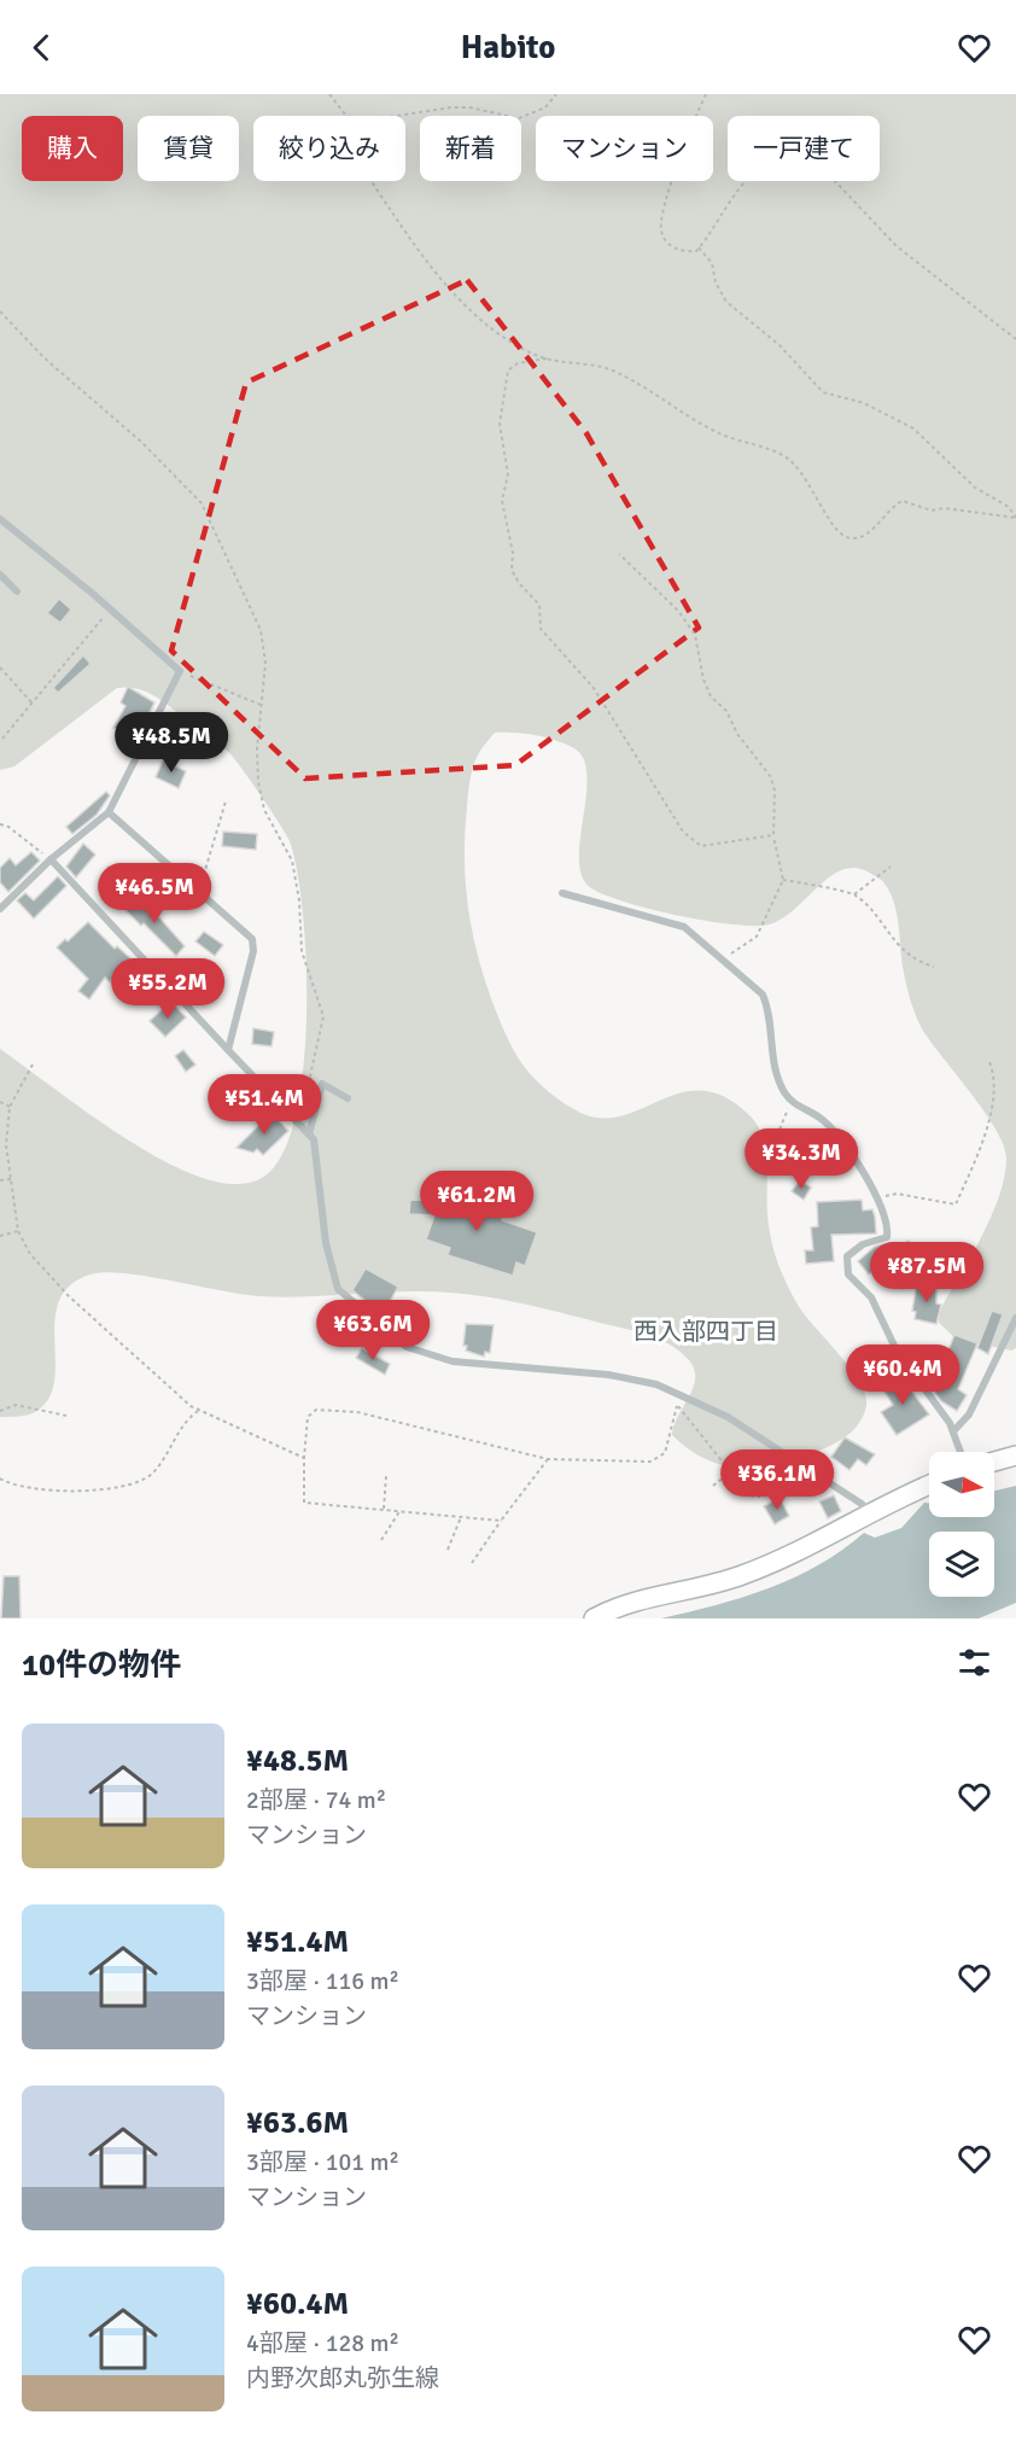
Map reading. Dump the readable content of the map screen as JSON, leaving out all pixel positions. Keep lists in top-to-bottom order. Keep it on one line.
{"districts":["西入部四丁目"],"north":"right","page":{"header":"Habito","chip":["購入","賃貸","絞り込み","新着","マンション","一戸建て"],"price":["¥48.5M","¥46.5M","¥55.2M","¥51.4M","¥34.3M","¥61.2M","¥87.5M","¥63.6M","¥60.4M","¥36.1M"],"heading":"10件の物件","list":[{"name":"¥48.5M","note":"2部屋 · 74 m² · マンション"},{"name":"¥51.4M","note":"3部屋 · 116 m² · マンション"},{"name":"¥63.6M","note":"3部屋 · 101 m² · マンション"},{"name":"¥60.4M","note":"4部屋 · 128 m² · 内野次郎丸弥生線"}]}}
